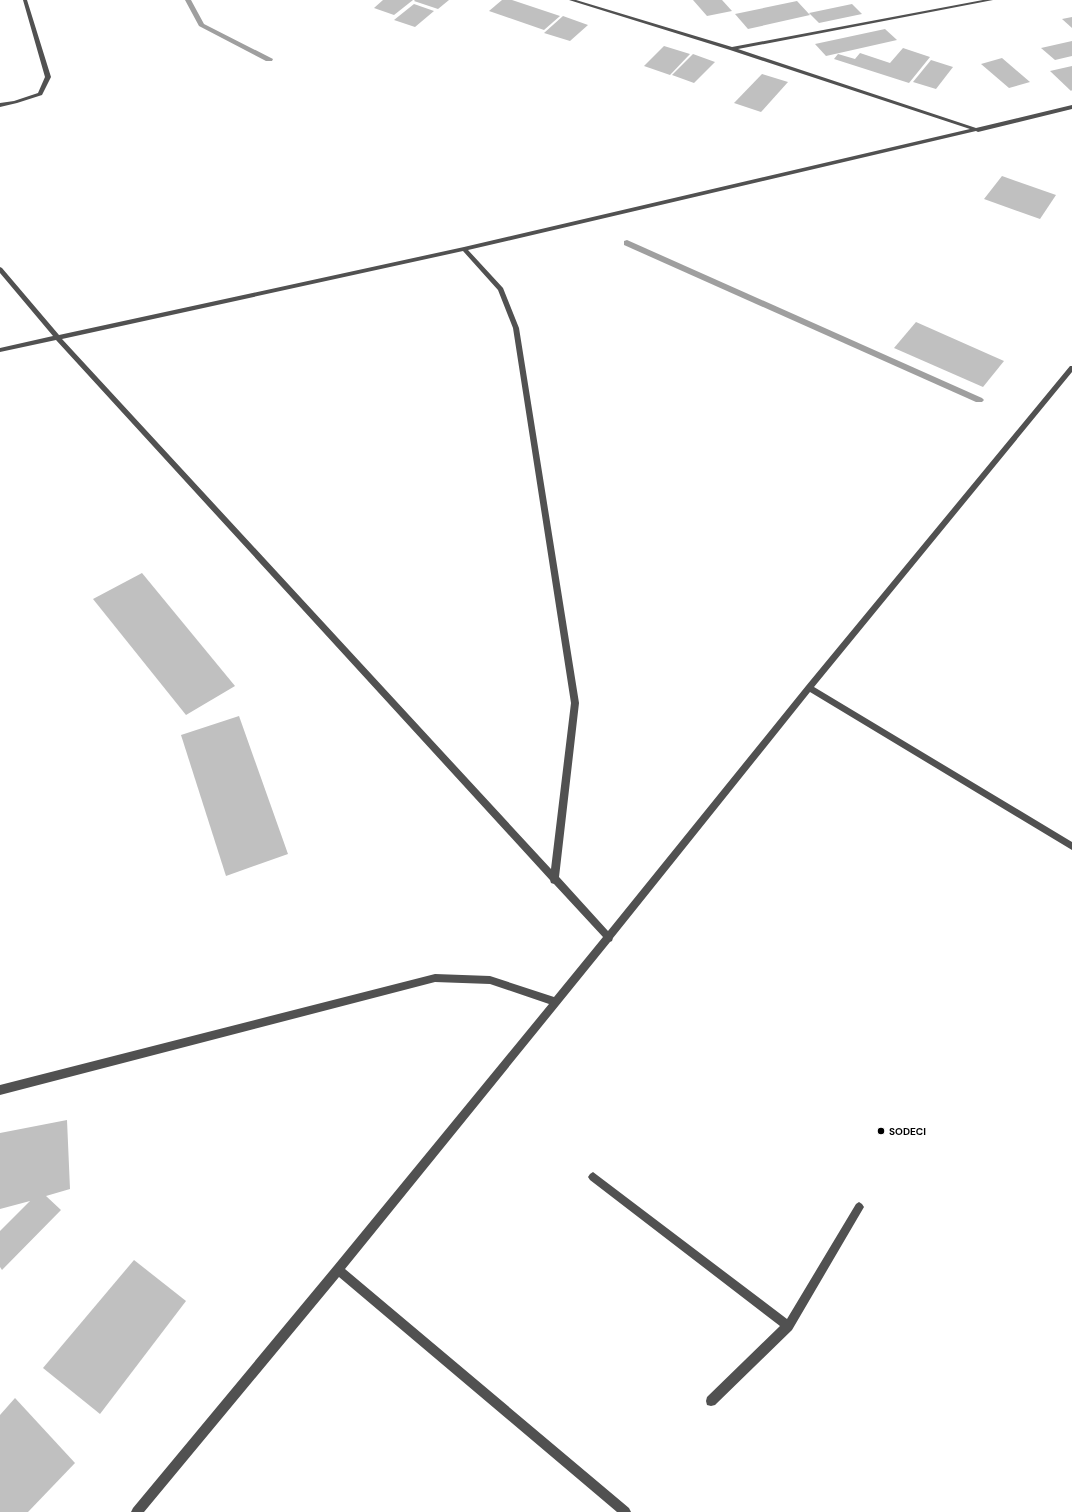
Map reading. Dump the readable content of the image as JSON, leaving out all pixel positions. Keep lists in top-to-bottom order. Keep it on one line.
{"places":["SODECI"]}
